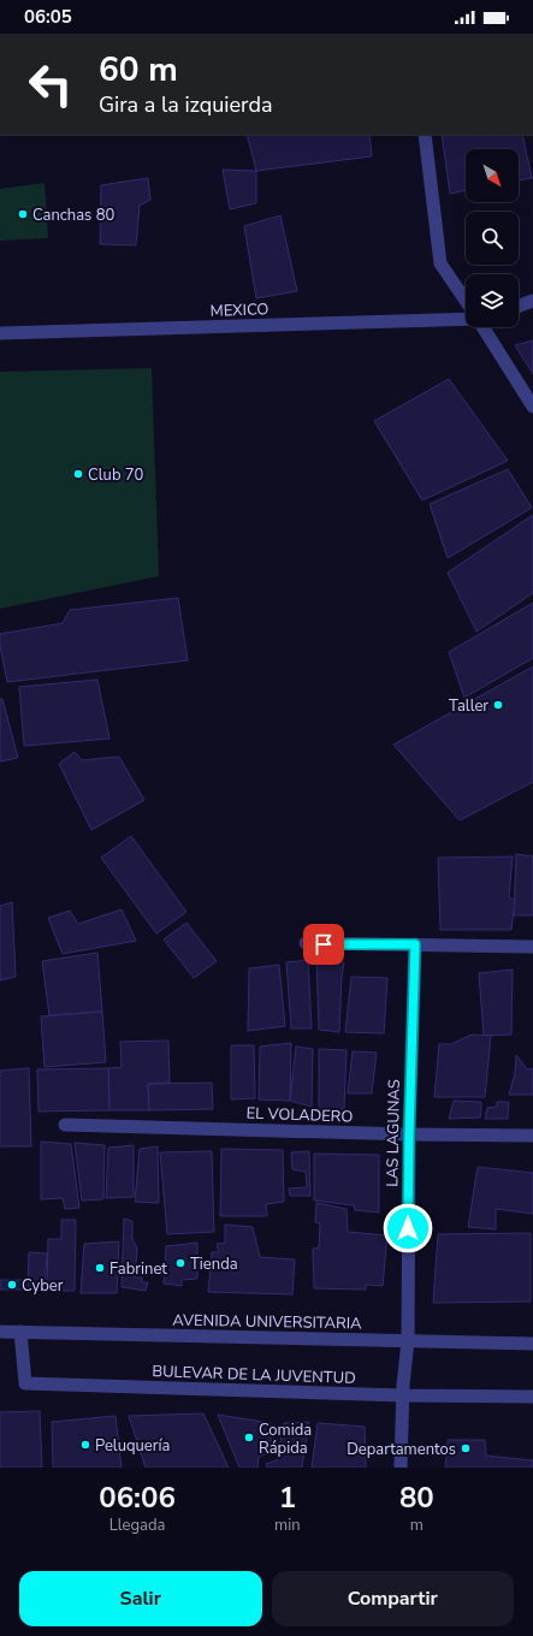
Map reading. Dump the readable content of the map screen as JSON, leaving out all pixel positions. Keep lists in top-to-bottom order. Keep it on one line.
{"streets":{"street":["MEXICO","EL VOLADERO","LAS LAGUNAS","AVENIDA UNIVERSITARIA","BULEVAR DE LA JUVENTUD"]},"crossings":[["EL VOLADERO","LAS LAGUNAS"],["LAS LAGUNAS","AVENIDA UNIVERSITARIA"],["LAS LAGUNAS","BULEVAR DE LA JUVENTUD"],["AVENIDA UNIVERSITARIA","BULEVAR DE LA JUVENTUD"]],"places":["Canchas 80","Club 70","Taller","Tienda","Fabrinet","Cyber","Comida Rápida","Peluquería","Departamentos"],"north":"bottom right","page":{"status":"06:05","turn":["60 m","Gira a la izquierda"],"eta":["06:06","Llegada","1","min","80","m"],"buttons":["Salir","Compartir"]}}
